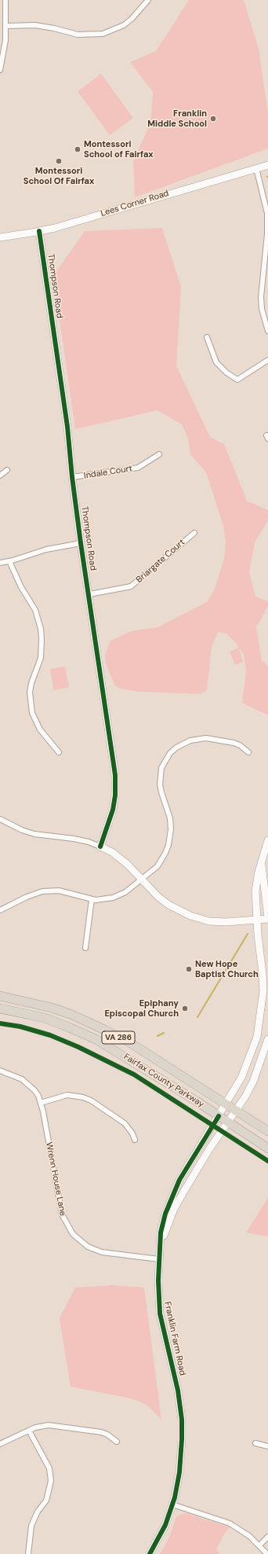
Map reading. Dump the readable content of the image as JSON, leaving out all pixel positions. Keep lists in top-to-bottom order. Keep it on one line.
{"streets":{"highway":["VA 286","Fairfax County Parkway"],"street":["Lees Corner Road","Thompson Road","Indale Court","Briargate Court","Wrenn House Lane","Franklin Farm Road"]},"crossings":[["Lees Corner Road","Thompson Road"],["Thompson Road","Indale Court"],["Thompson Road","Briargate Court"],["Fairfax County Parkway","Franklin Farm Road"],["Wrenn House Lane","Franklin Farm Road"]],"places":["Franklin Middle School","Montessori School of Fairfax","Montessori School Of Fairfax","New Hope Baptist Church","Epiphany Episcopal Church"]}
